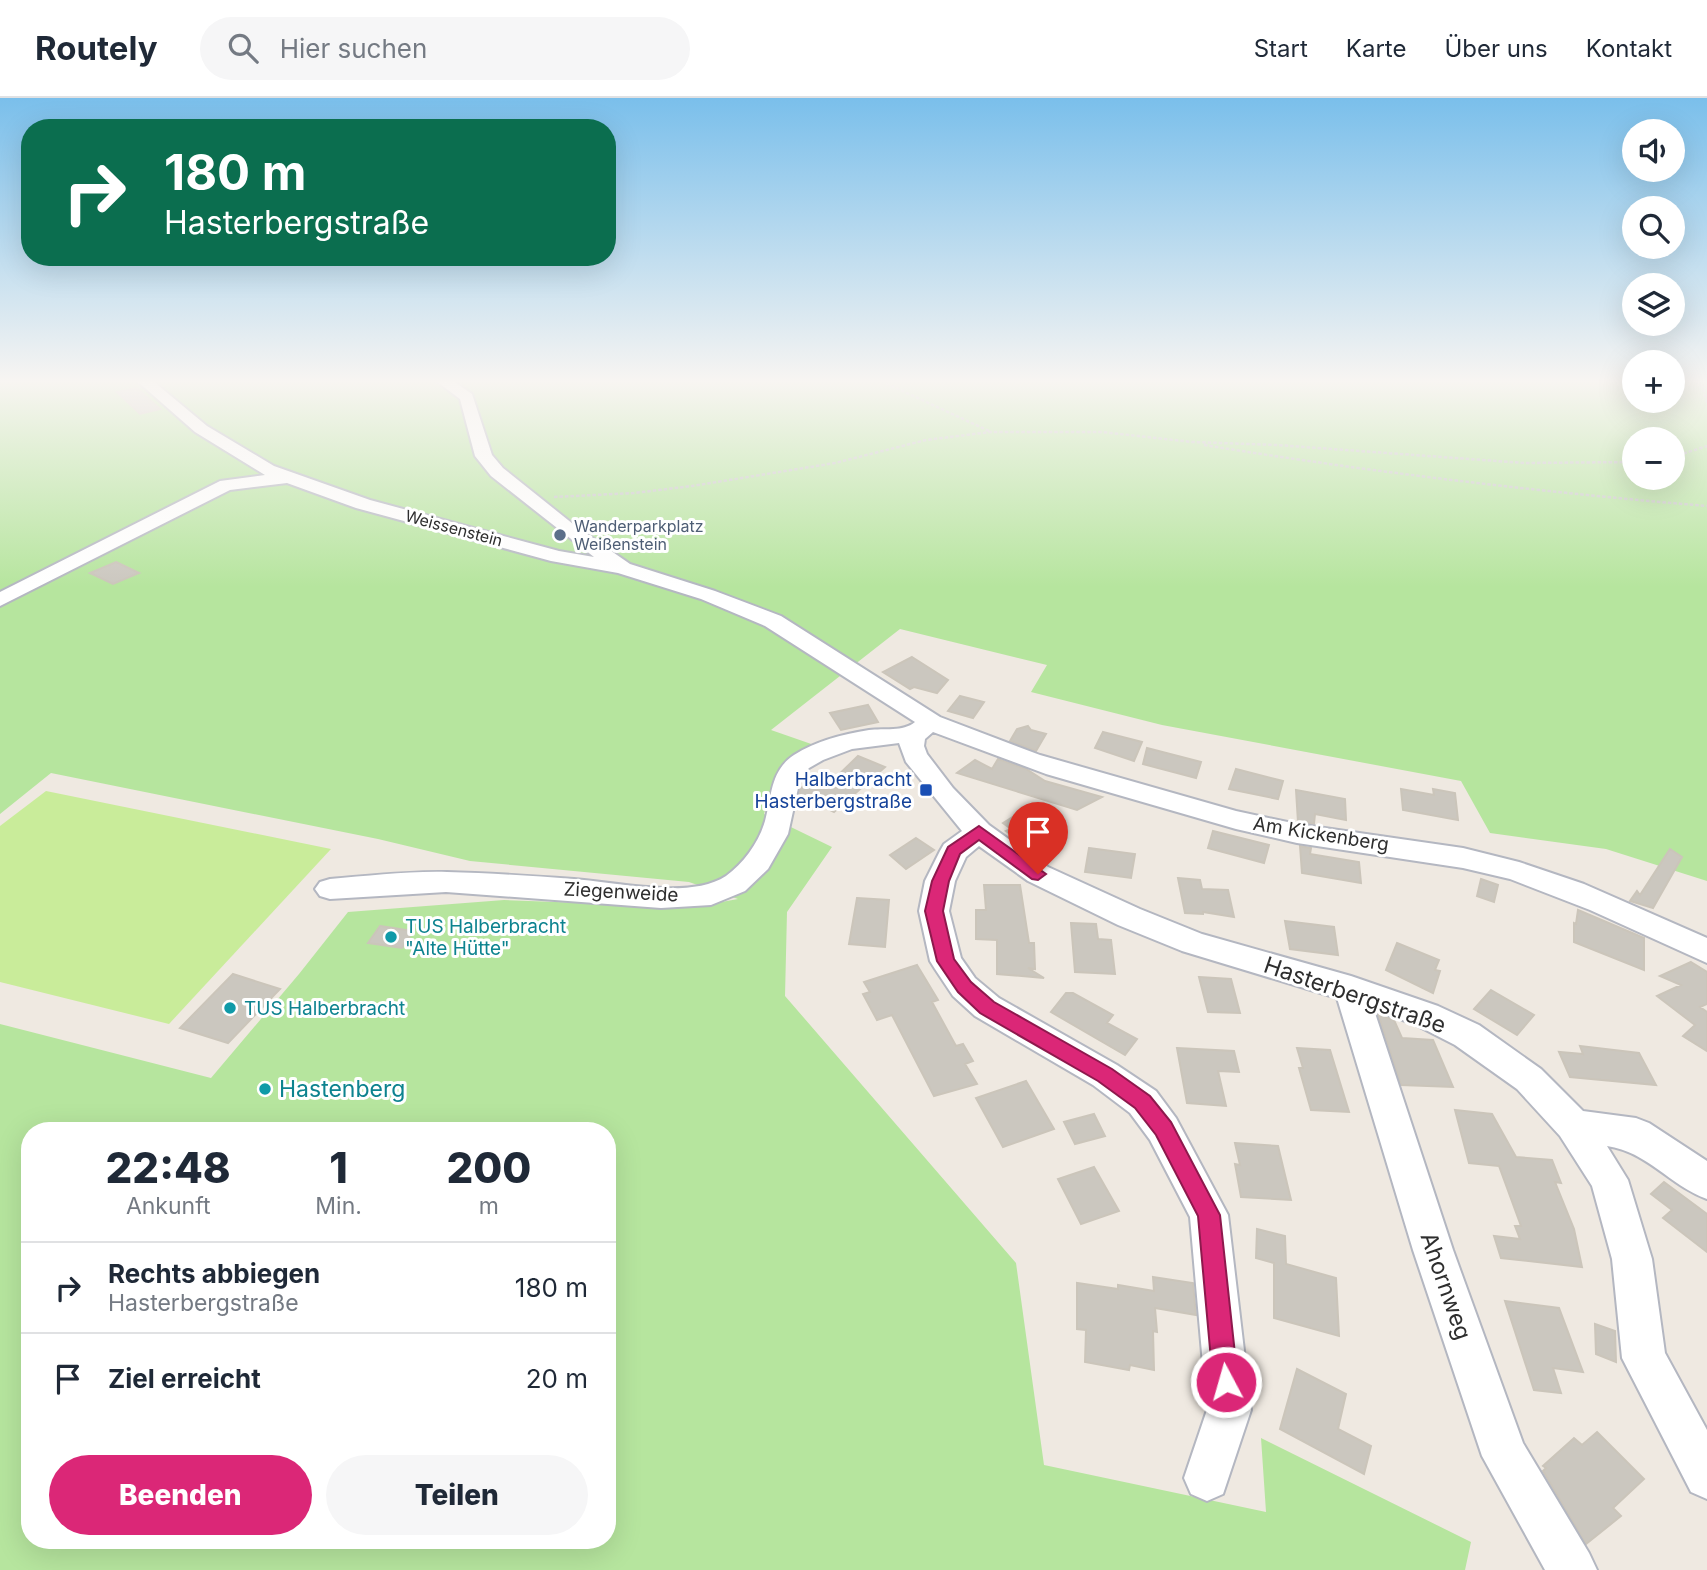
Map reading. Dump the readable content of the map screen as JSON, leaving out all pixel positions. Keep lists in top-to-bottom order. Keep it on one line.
{"streets":{"street":["Weissenstein","Am Kickenberg","Ziegenweide","Hasterbergstraße","Ahornweg"]},"crossings":[["Am Kickenberg","Ziegenweide"],["Am Kickenberg","Hasterbergstraße"],["Ziegenweide","Hasterbergstraße"],["Hasterbergstraße","Ahornweg"]],"places":{"other":["Wanderparkplatz Weißenstein","TUS Halberbracht \"Alte Hütte\"","TUS Halberbracht","Hastenberg"],"transit":["Halberbracht Hasterbergstraße"]},"page":{"header":"Routely","search":"Hier suchen","nav":["Start","Karte","Über uns","Kontakt"],"map_buttons":["+","−"],"turn":["180 m","Hasterbergstraße"],"eta":["22:48","Ankunft","1","Min.","200","m"],"list":[{"name":"Rechts abbiegen","note":"Hasterbergstraße","value":"180 m"},{"name":"Ziel erreicht","value":"20 m"}],"buttons":["Beenden","Teilen"]}}
